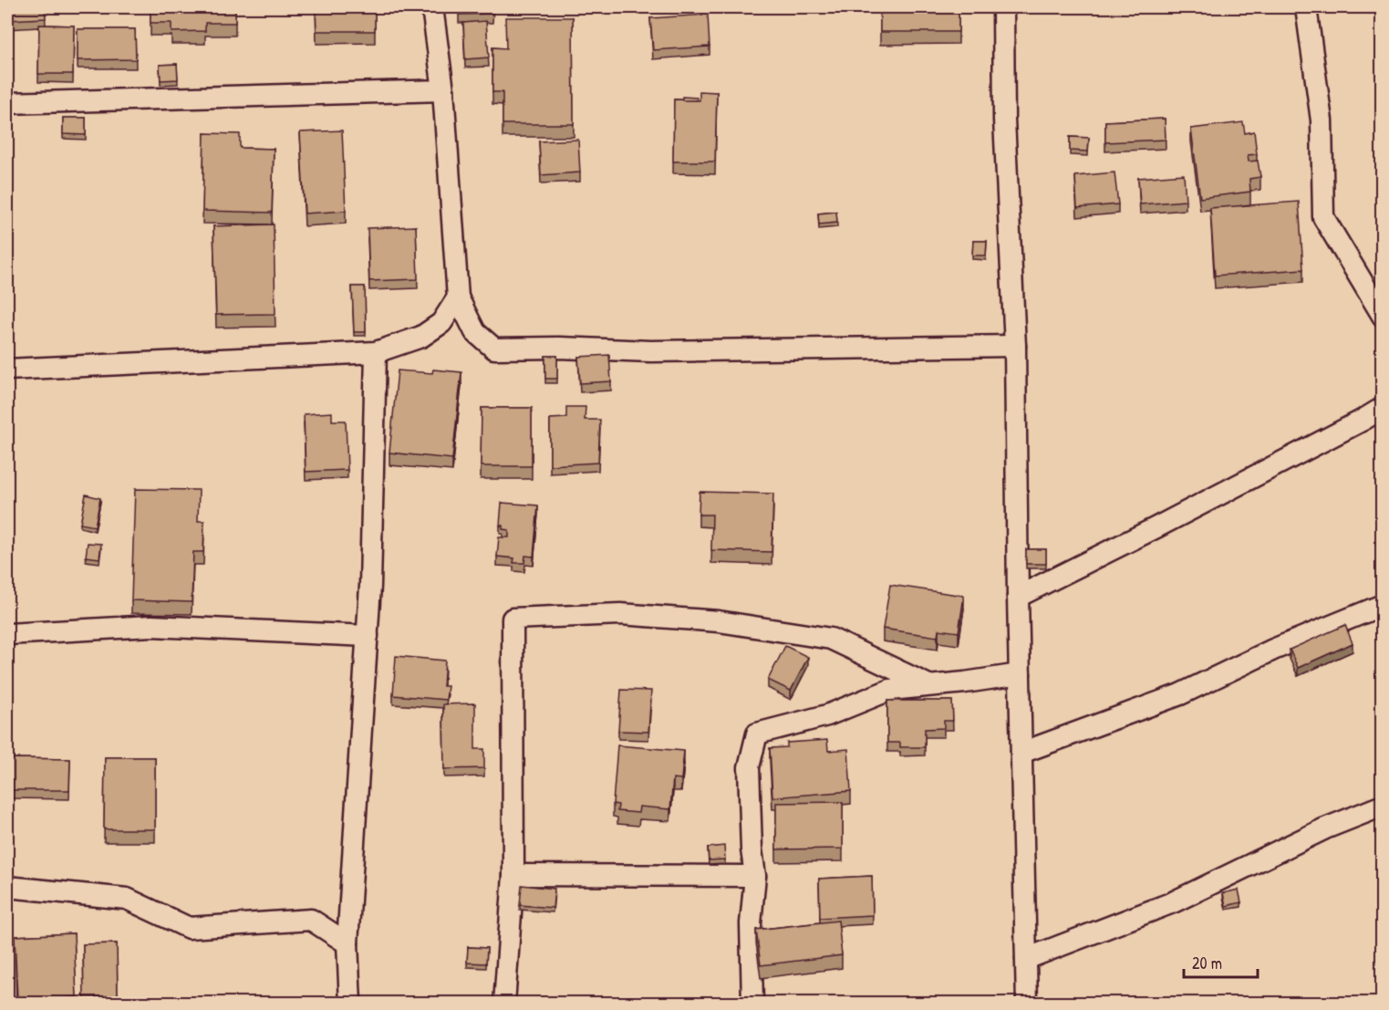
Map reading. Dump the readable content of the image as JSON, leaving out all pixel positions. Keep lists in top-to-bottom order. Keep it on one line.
{"scale_bar":"20 m"}
